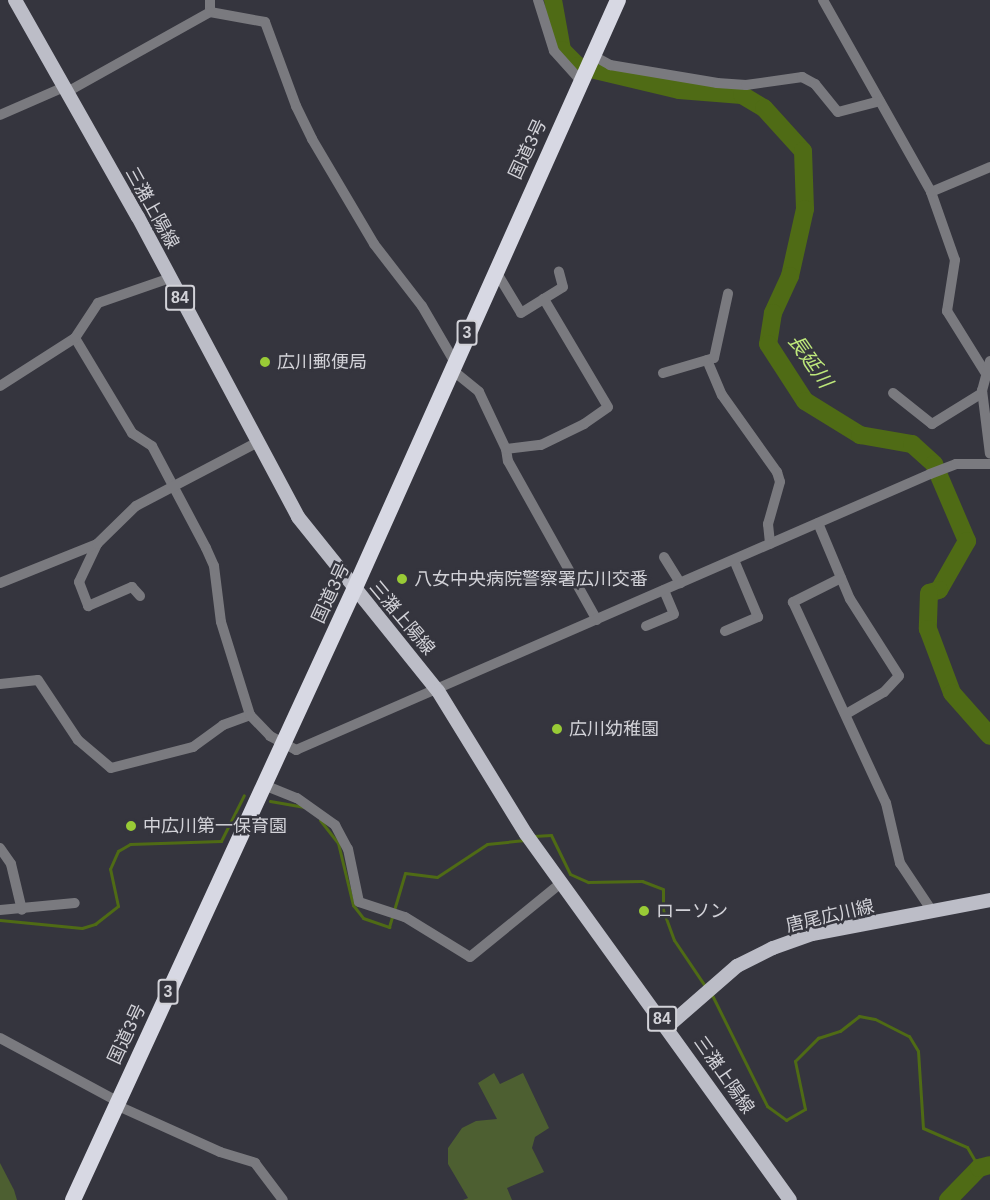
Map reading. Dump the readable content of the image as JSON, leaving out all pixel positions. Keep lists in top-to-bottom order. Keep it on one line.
{"streets":{"highway":["国道3号","3"],"main road":["三潴上陽線","84","唐尾広川線"]},"crossings":[["国道3号","三潴上陽線"],["三潴上陽線","唐尾広川線"]],"water":["長延川"],"places":["広川郵便局","八女中央病院警察署広川交番","広川幼稚園","中広川第一保育園","ローソン"]}
